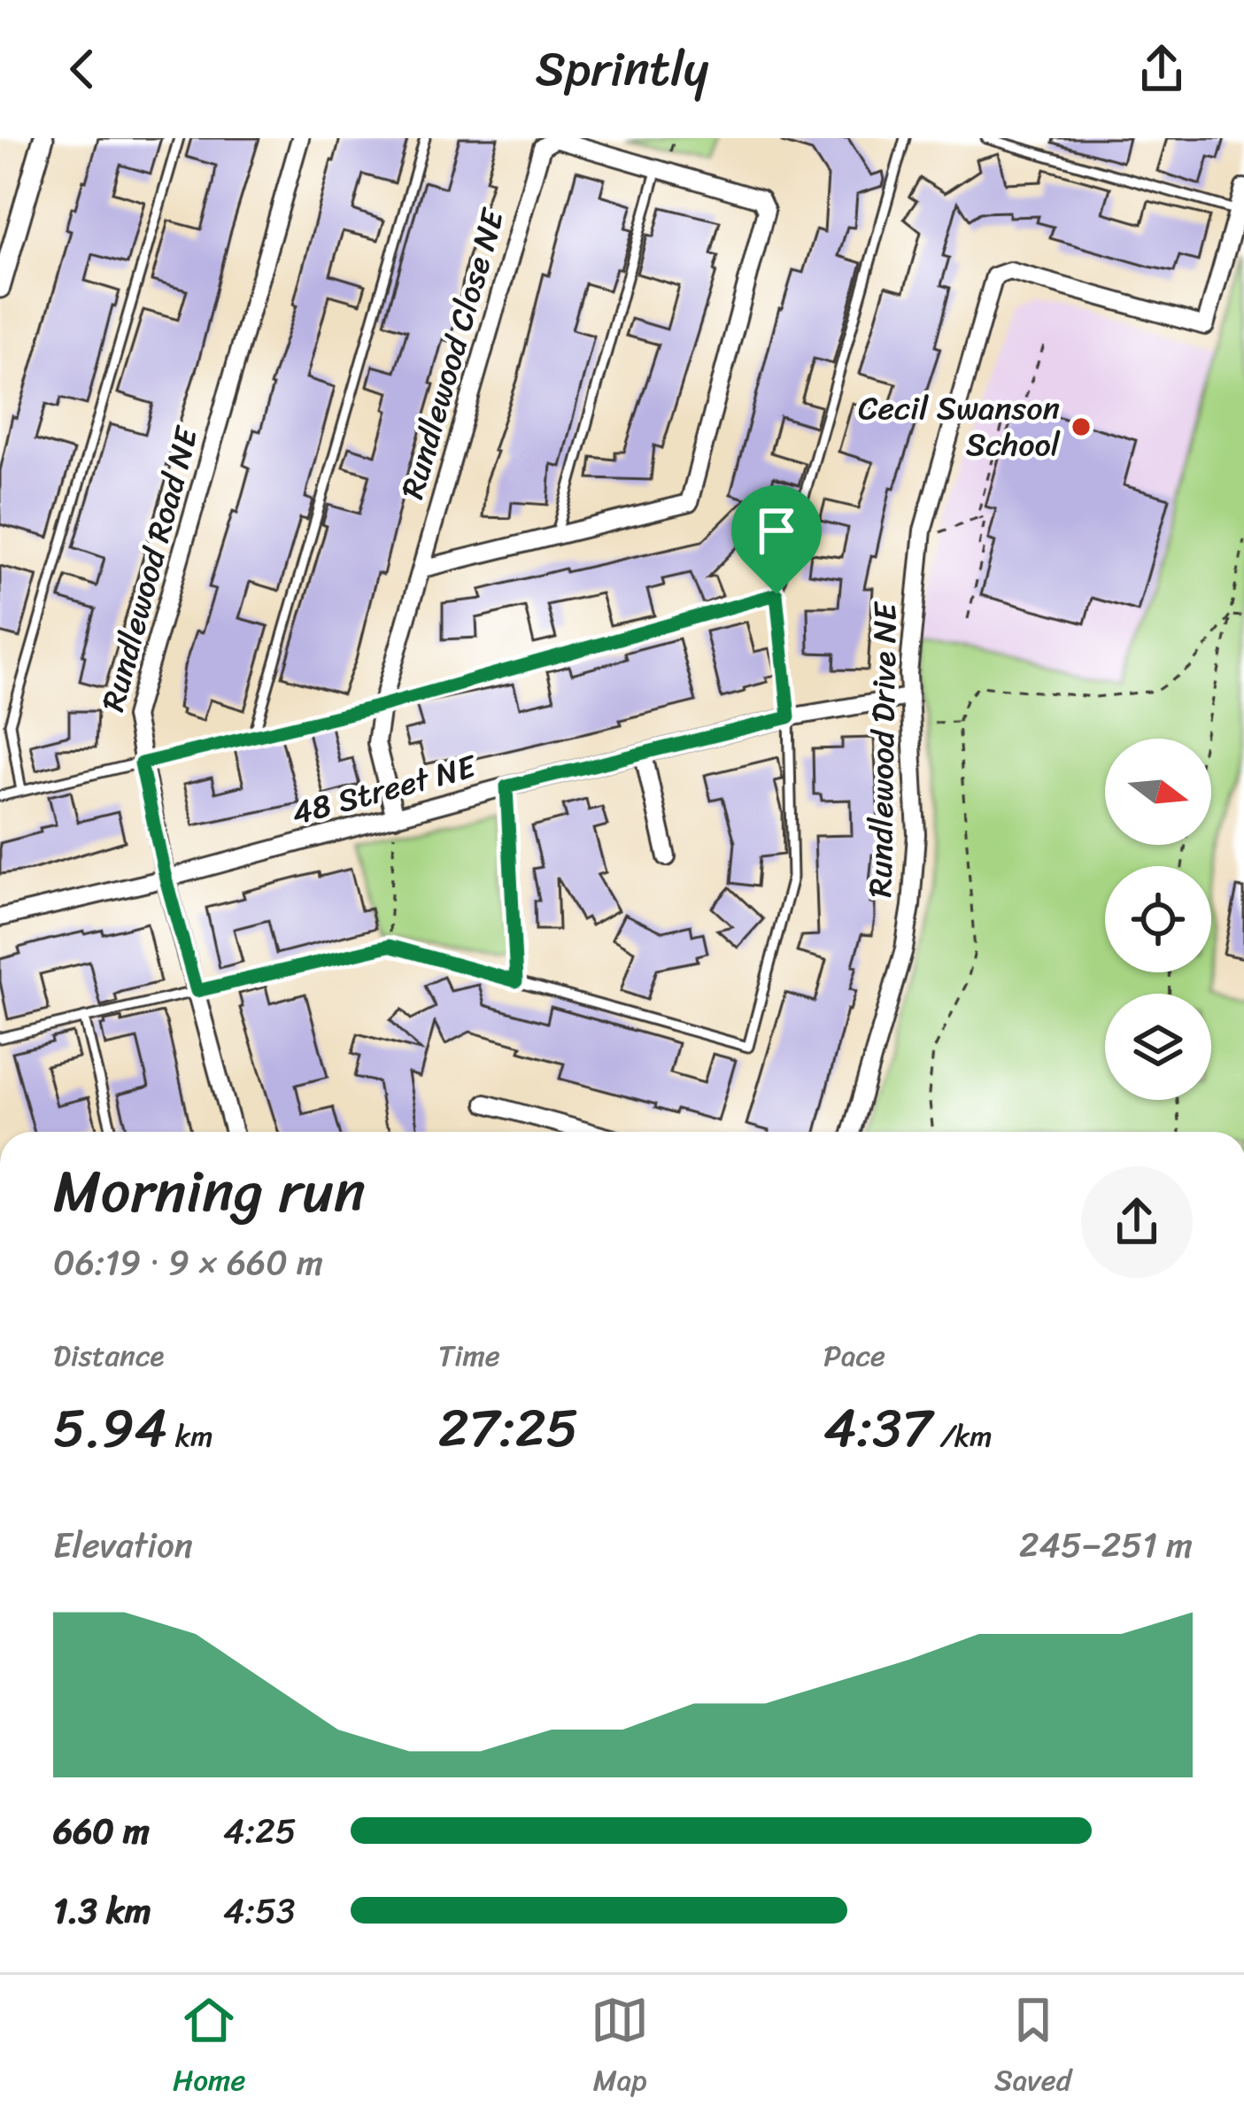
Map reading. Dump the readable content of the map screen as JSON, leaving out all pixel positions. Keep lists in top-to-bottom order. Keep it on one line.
{"streets":{"street":["Rundlewood Close NE","Rundlewood Road NE","Rundlewood Drive NE","48 Street NE"]},"crossings":[["Rundlewood Close NE","48 Street NE"],["Rundlewood Road NE","48 Street NE"],["Rundlewood Drive NE","48 Street NE"]],"places":["Cecil Swanson School"],"north":"right","page":{"header":"Sprintly","heading":["Morning run","06:19 · 9 × 660 m"],"stats":[["Distance","5.94 km"],["Time","27:25"],["Pace","4:37 /km"]],"chart":["Elevation","245–251 m"],"list":[{"name":"660 m","note":"4:25"},{"name":"1.3 km","note":"4:53"}],"tabs":["Home","Map","Saved"]}}
